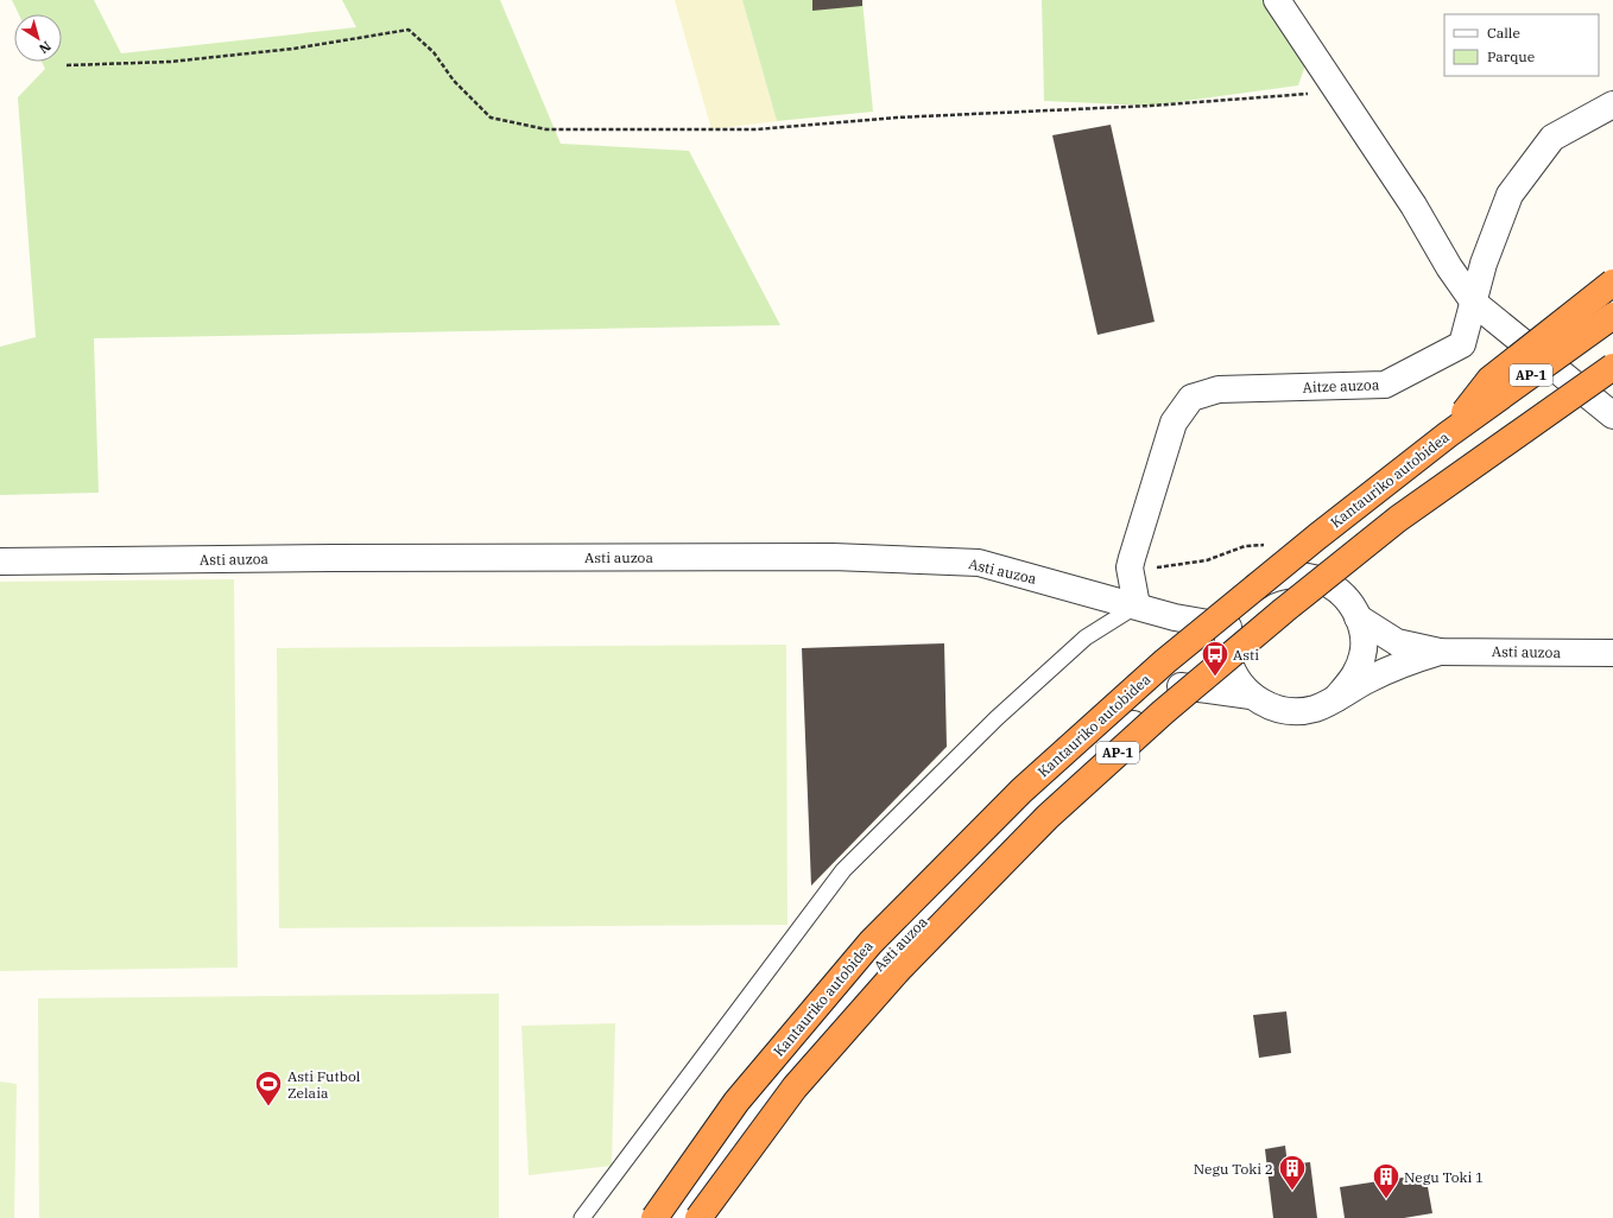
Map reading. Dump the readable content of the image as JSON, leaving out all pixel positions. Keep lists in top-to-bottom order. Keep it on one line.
{"streets":{"highway":["AP-1","Kantauriko autobidea"],"street":["Aitze auzoa","Asti auzoa"]},"crossings":[["Aitze auzoa","Asti auzoa"]],"places":{"bus stop":["Asti"],"sports":["Asti Futbol Zelaia"],"building":["Negu Toki 2","Negu Toki 1"]},"legend":["Calle","Parque"],"north":"bottom right"}
